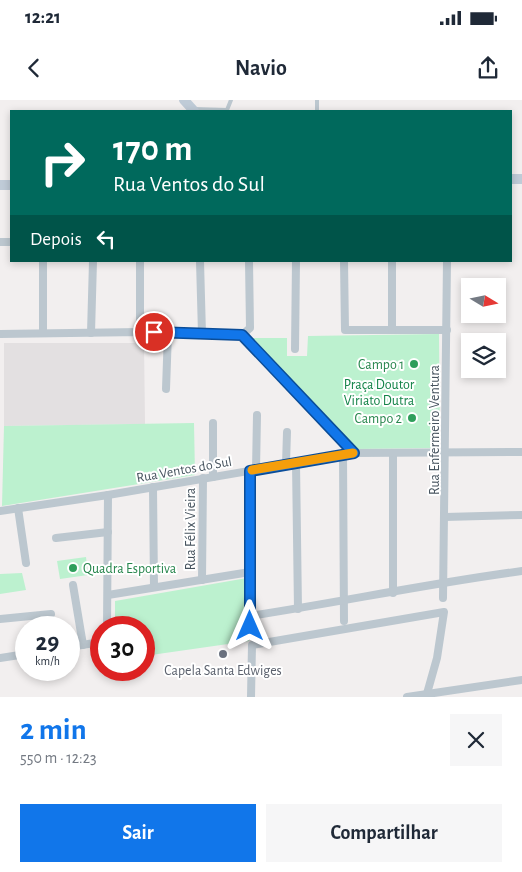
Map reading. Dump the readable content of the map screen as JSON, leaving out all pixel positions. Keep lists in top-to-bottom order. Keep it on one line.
{"streets":{"street":["Rua Enfermeiro Ventura","Rua Ventos do Sul","Rua Félix Vieira"]},"crossings":[["Rua Enfermeiro Ventura","Rua Ventos do Sul"],["Rua Ventos do Sul","Rua Félix Vieira"]],"parks":["Praça Doutor Viriato Dutra"],"places":["Campo 1","Campo 2","Quadra Esportiva","Capela Santa Edwiges"],"north":"right","page":{"status":"12:21","header":"Navio","turn":["170 m","Rua Ventos do Sul"],"then":"Depois","speed":"29 km/h","limit":"30","heading":["2 min","550 m · 12:23"],"buttons":["Sair","Compartilhar"]}}
